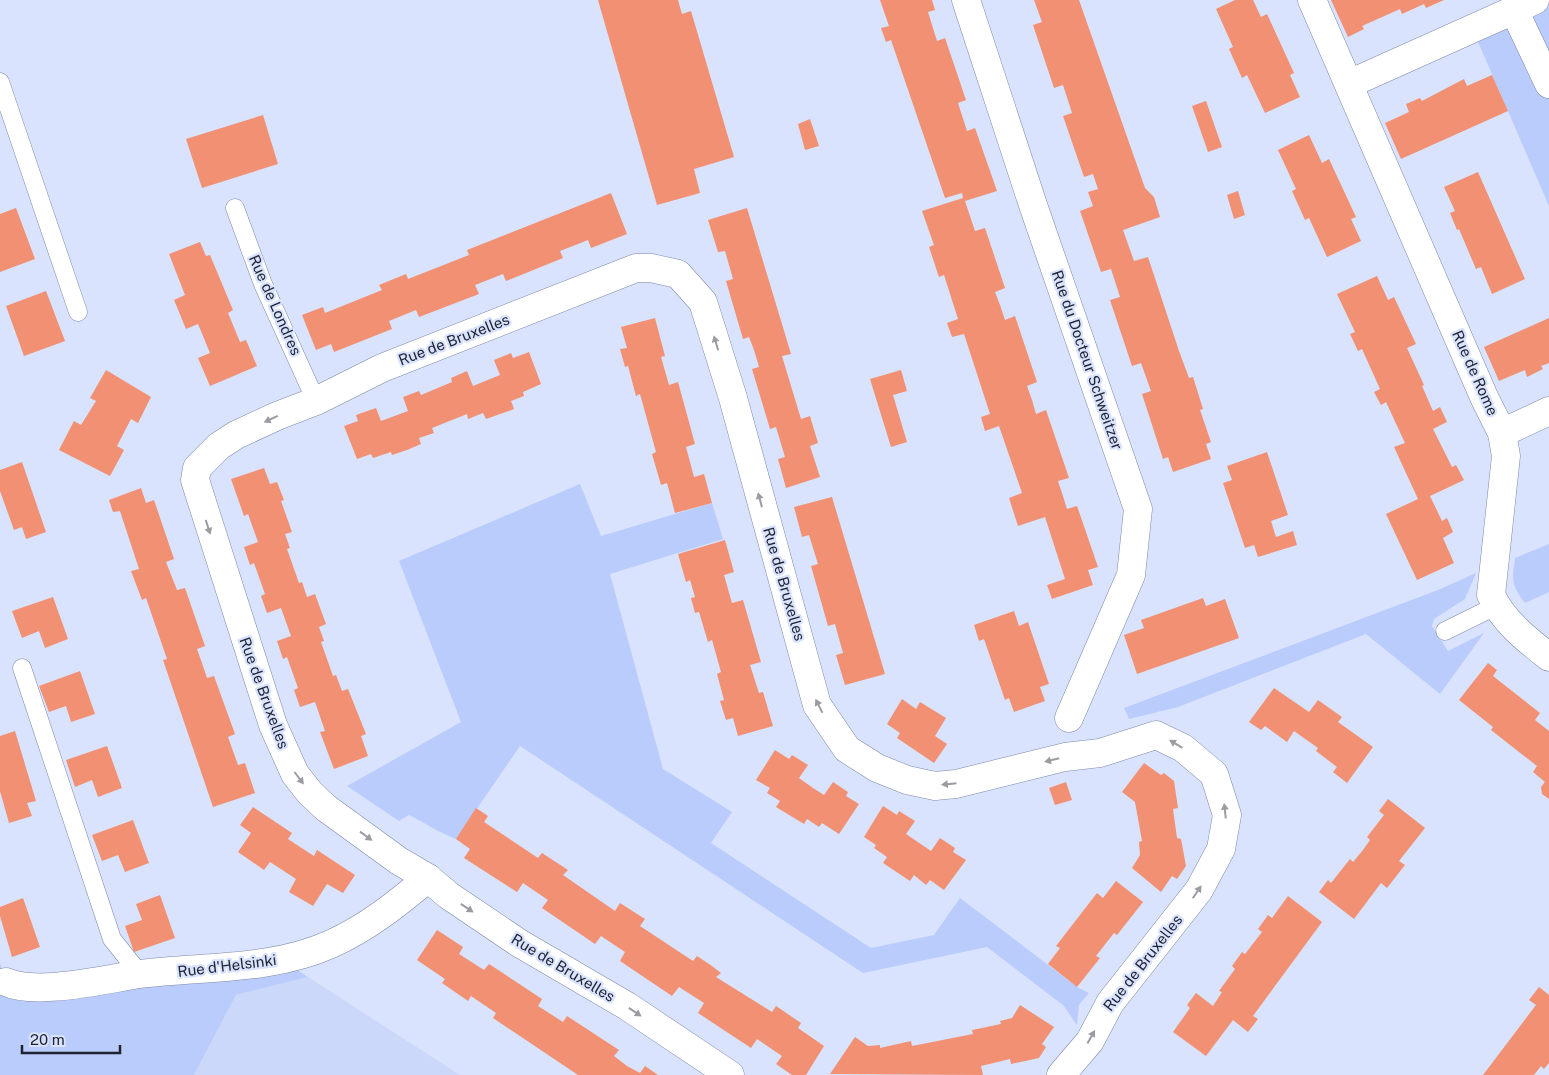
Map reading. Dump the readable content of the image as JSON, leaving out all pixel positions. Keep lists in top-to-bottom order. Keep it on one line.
{"streets":{"street":["Rue de Bruxelles","Rue du Docteur Schweitzer","Rue de Rome","Rue d'Helsinki"],"lane":["Rue de Londres"]},"crossings":[["Rue de Londres","Rue de Bruxelles"],["Rue de Bruxelles","Rue d'Helsinki"]],"scale_bar":"20 m"}
